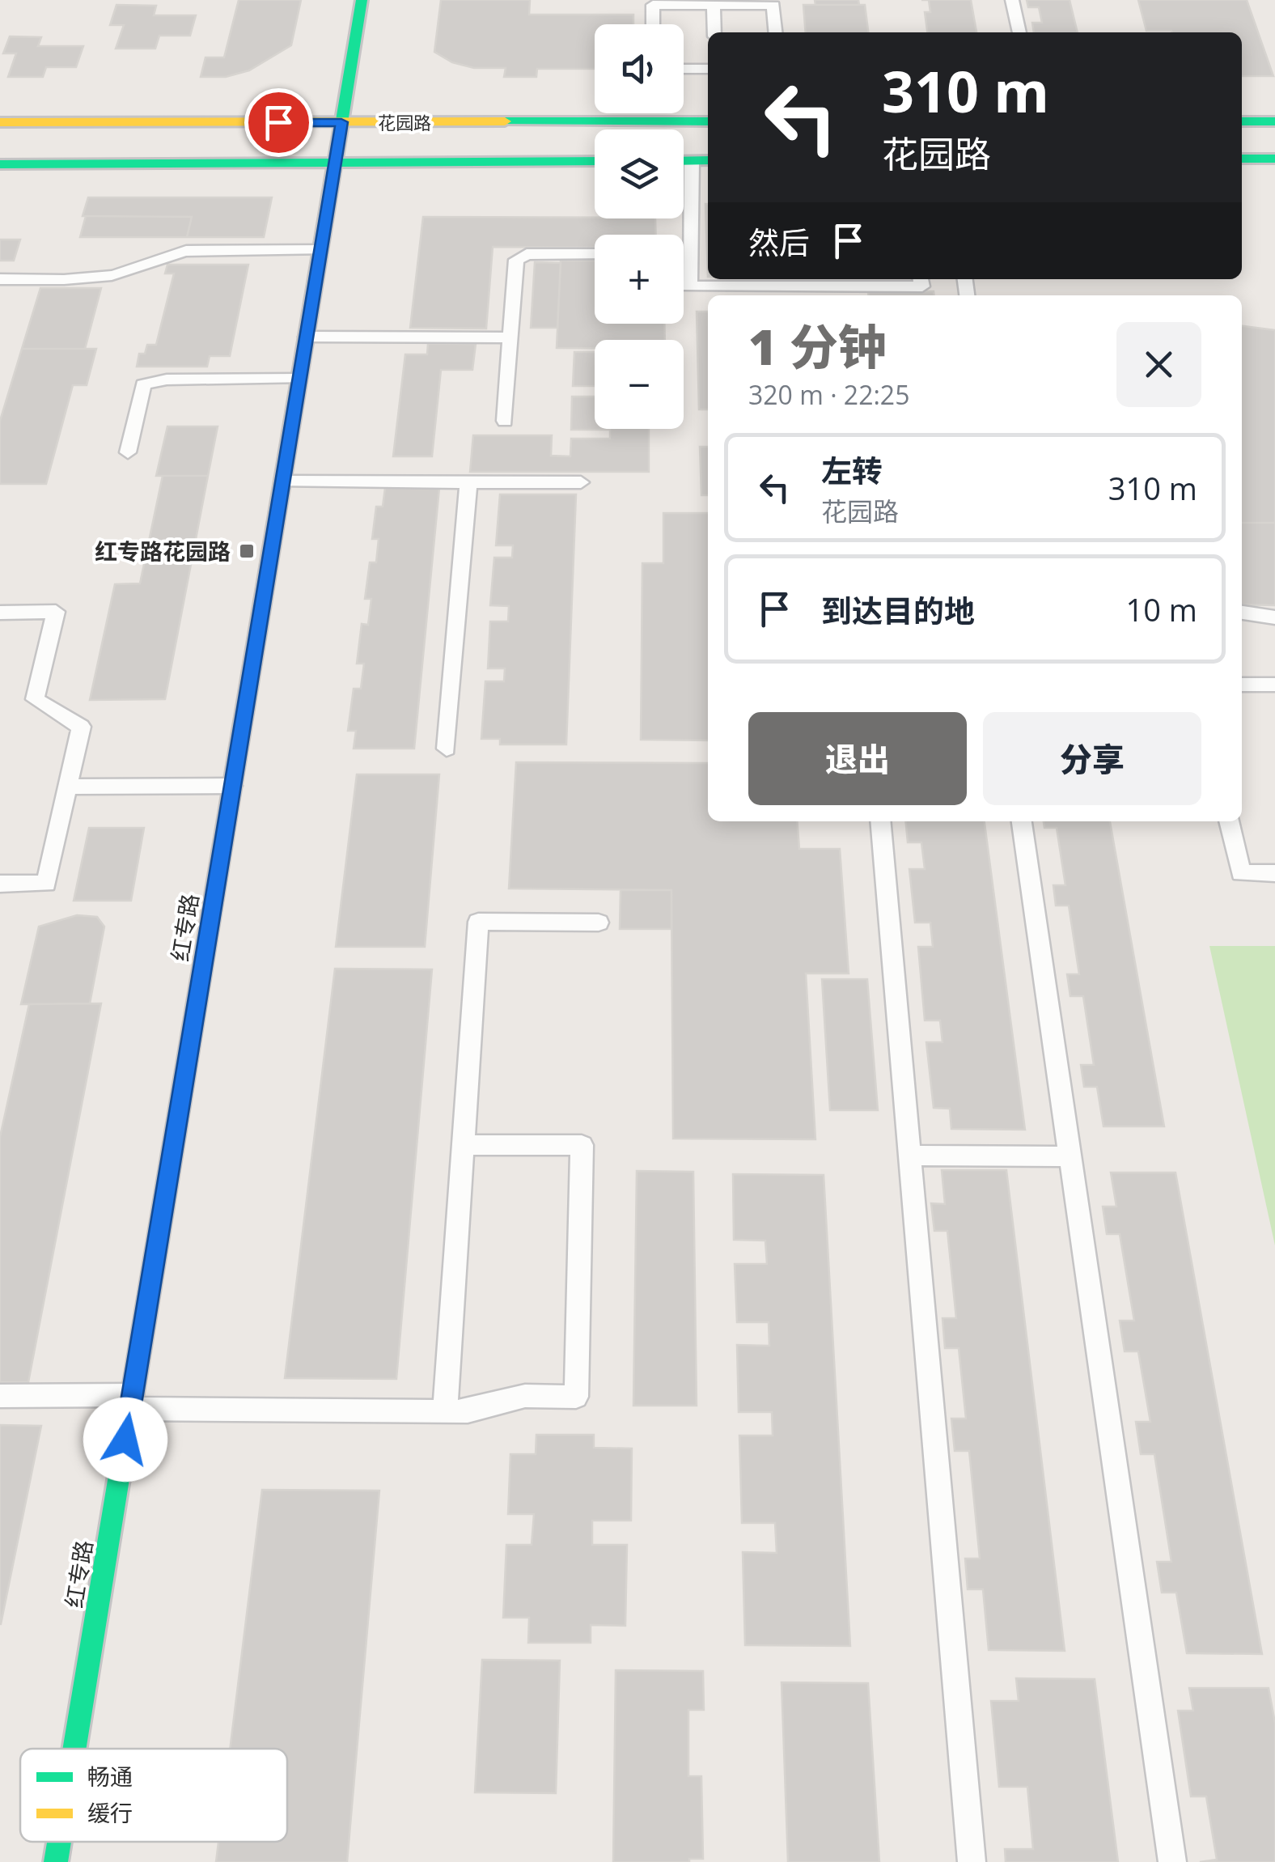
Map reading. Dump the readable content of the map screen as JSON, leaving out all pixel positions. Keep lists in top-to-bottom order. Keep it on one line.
{"streets":{"street":["花园路","红专路"]},"crossings":[["花园路","红专路"]],"places":{"transit":["红专路花园路"]},"legend":["畅通","缓行"],"page":{"map_buttons":["+","−"],"turn":["310 m","花园路"],"then":"然后","heading":["1 分钟","320 m · 22:25"],"list":[{"name":"左转","note":"花园路","value":"310 m"},{"name":"到达目的地","value":"10 m"}],"buttons":["退出","分享"]}}
